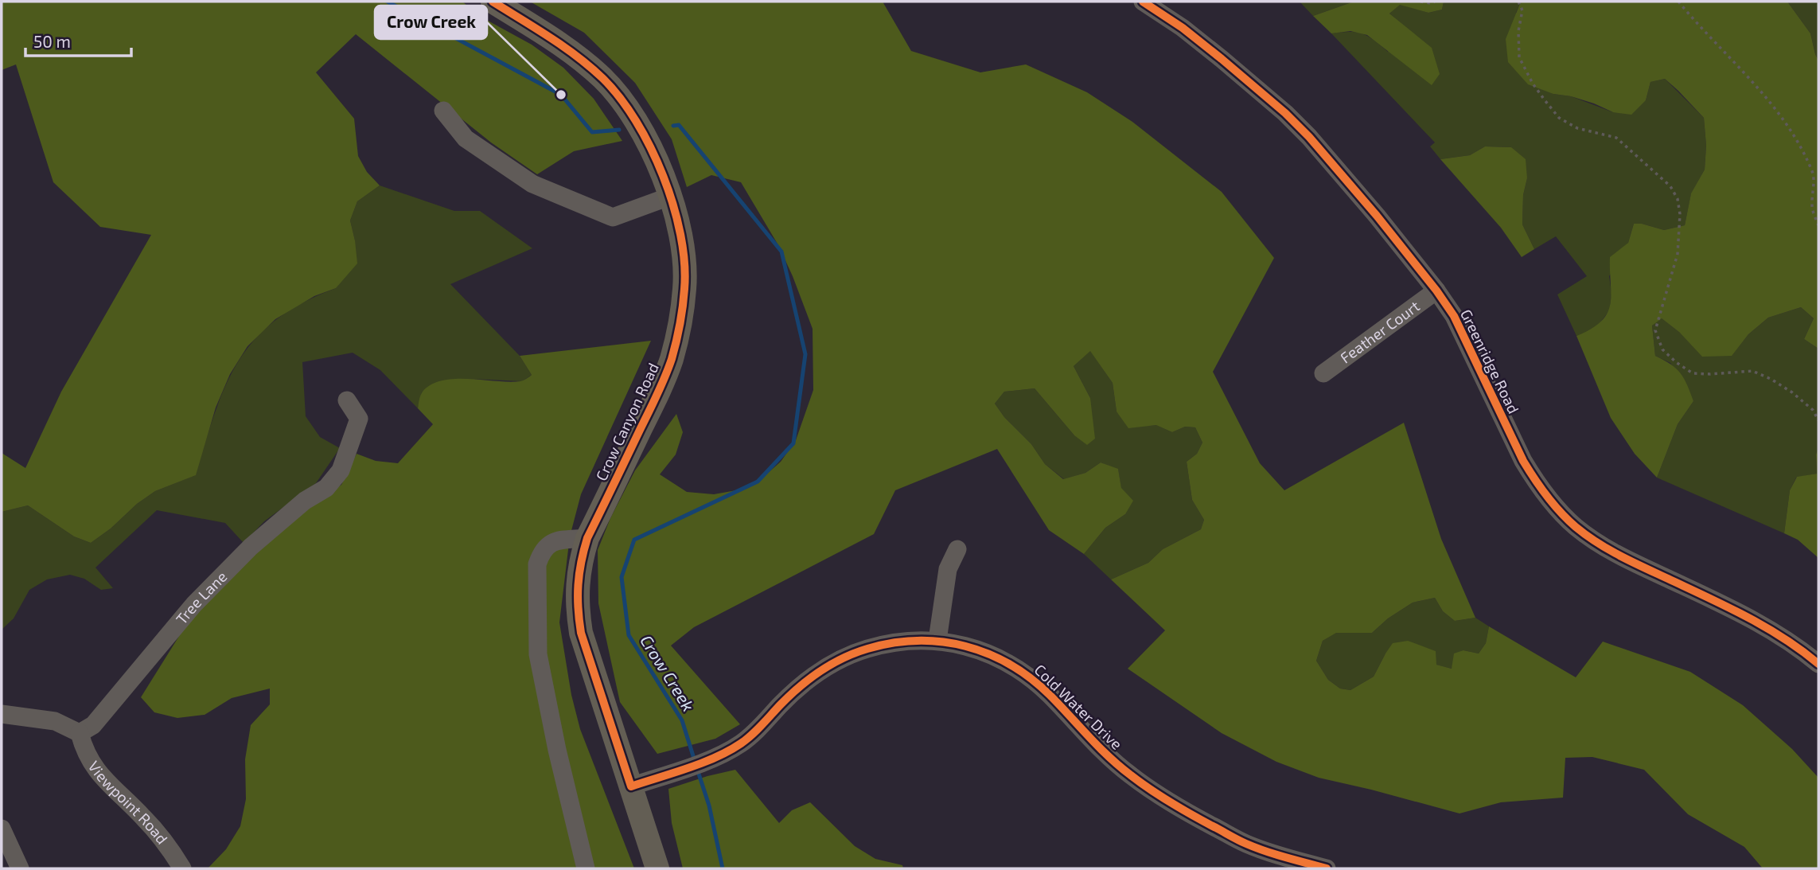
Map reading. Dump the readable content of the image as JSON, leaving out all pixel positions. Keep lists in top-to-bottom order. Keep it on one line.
{"streets":{"main road":["Crow Canyon Road"],"street":["Feather Court","Greenridge Road","Tree Lane","Cold Water Drive","Viewpoint Road"]},"crossings":[["Feather Court","Greenridge Road"],["Crow Canyon Road","Cold Water Drive"],["Tree Lane","Viewpoint Road"]],"water":["Crow Creek"],"places":["Crow Creek"],"scale_bar":"50 m"}
